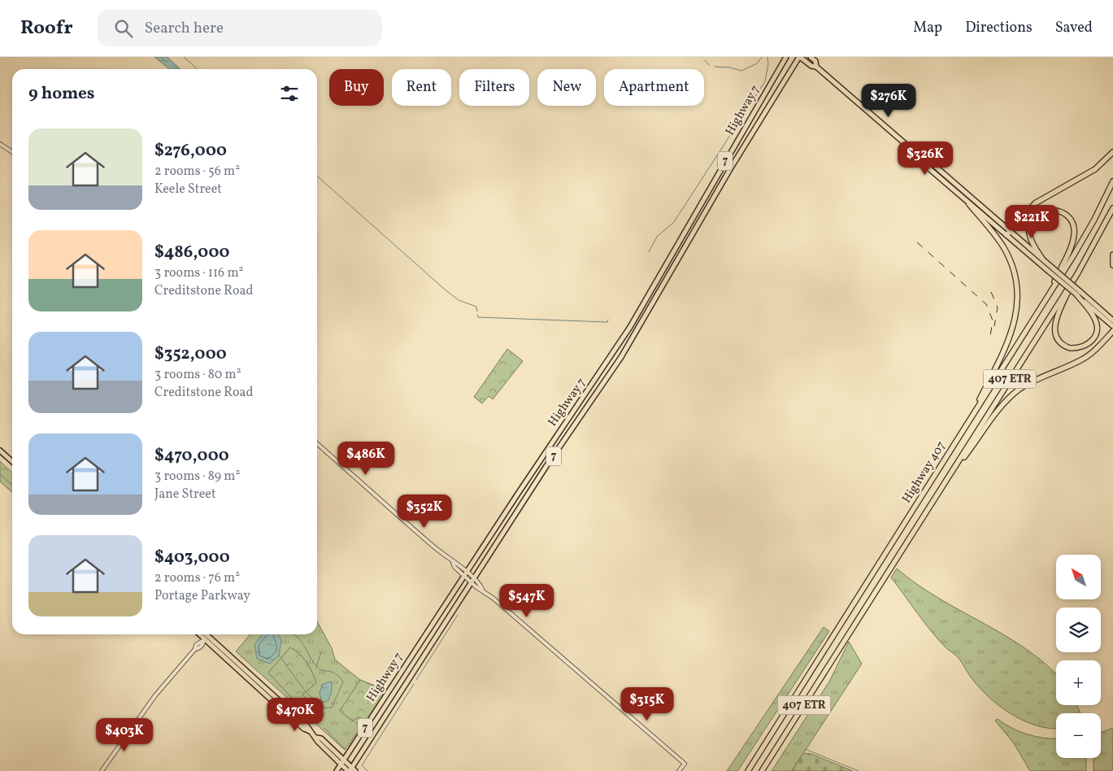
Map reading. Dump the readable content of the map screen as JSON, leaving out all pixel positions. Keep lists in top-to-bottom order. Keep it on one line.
{"streets":{"highway":["407 ETR","Highway 407"],"main road":["Highway 7","7"]},"north":"top left","page":{"header":"Roofr","search":"Search here","nav":["Map","Directions","Saved"],"chip":["Buy","Rent","Filters","New","Apartment"],"heading":"9 homes","price":["$276K","$326K","$221K","$486K","$352K","$547K","$315K","$470K","$403K"],"list":[{"name":"$276,000","note":"2 rooms · 56 m² · Keele Street"},{"name":"$486,000","note":"3 rooms · 116 m² · Creditstone Road"},{"name":"$352,000","note":"3 rooms · 80 m² · Creditstone Road"},{"name":"$470,000","note":"3 rooms · 89 m² · Jane Street"},{"name":"$403,000","note":"2 rooms · 76 m² · Portage Parkway"}],"map_buttons":["+","−"]}}
